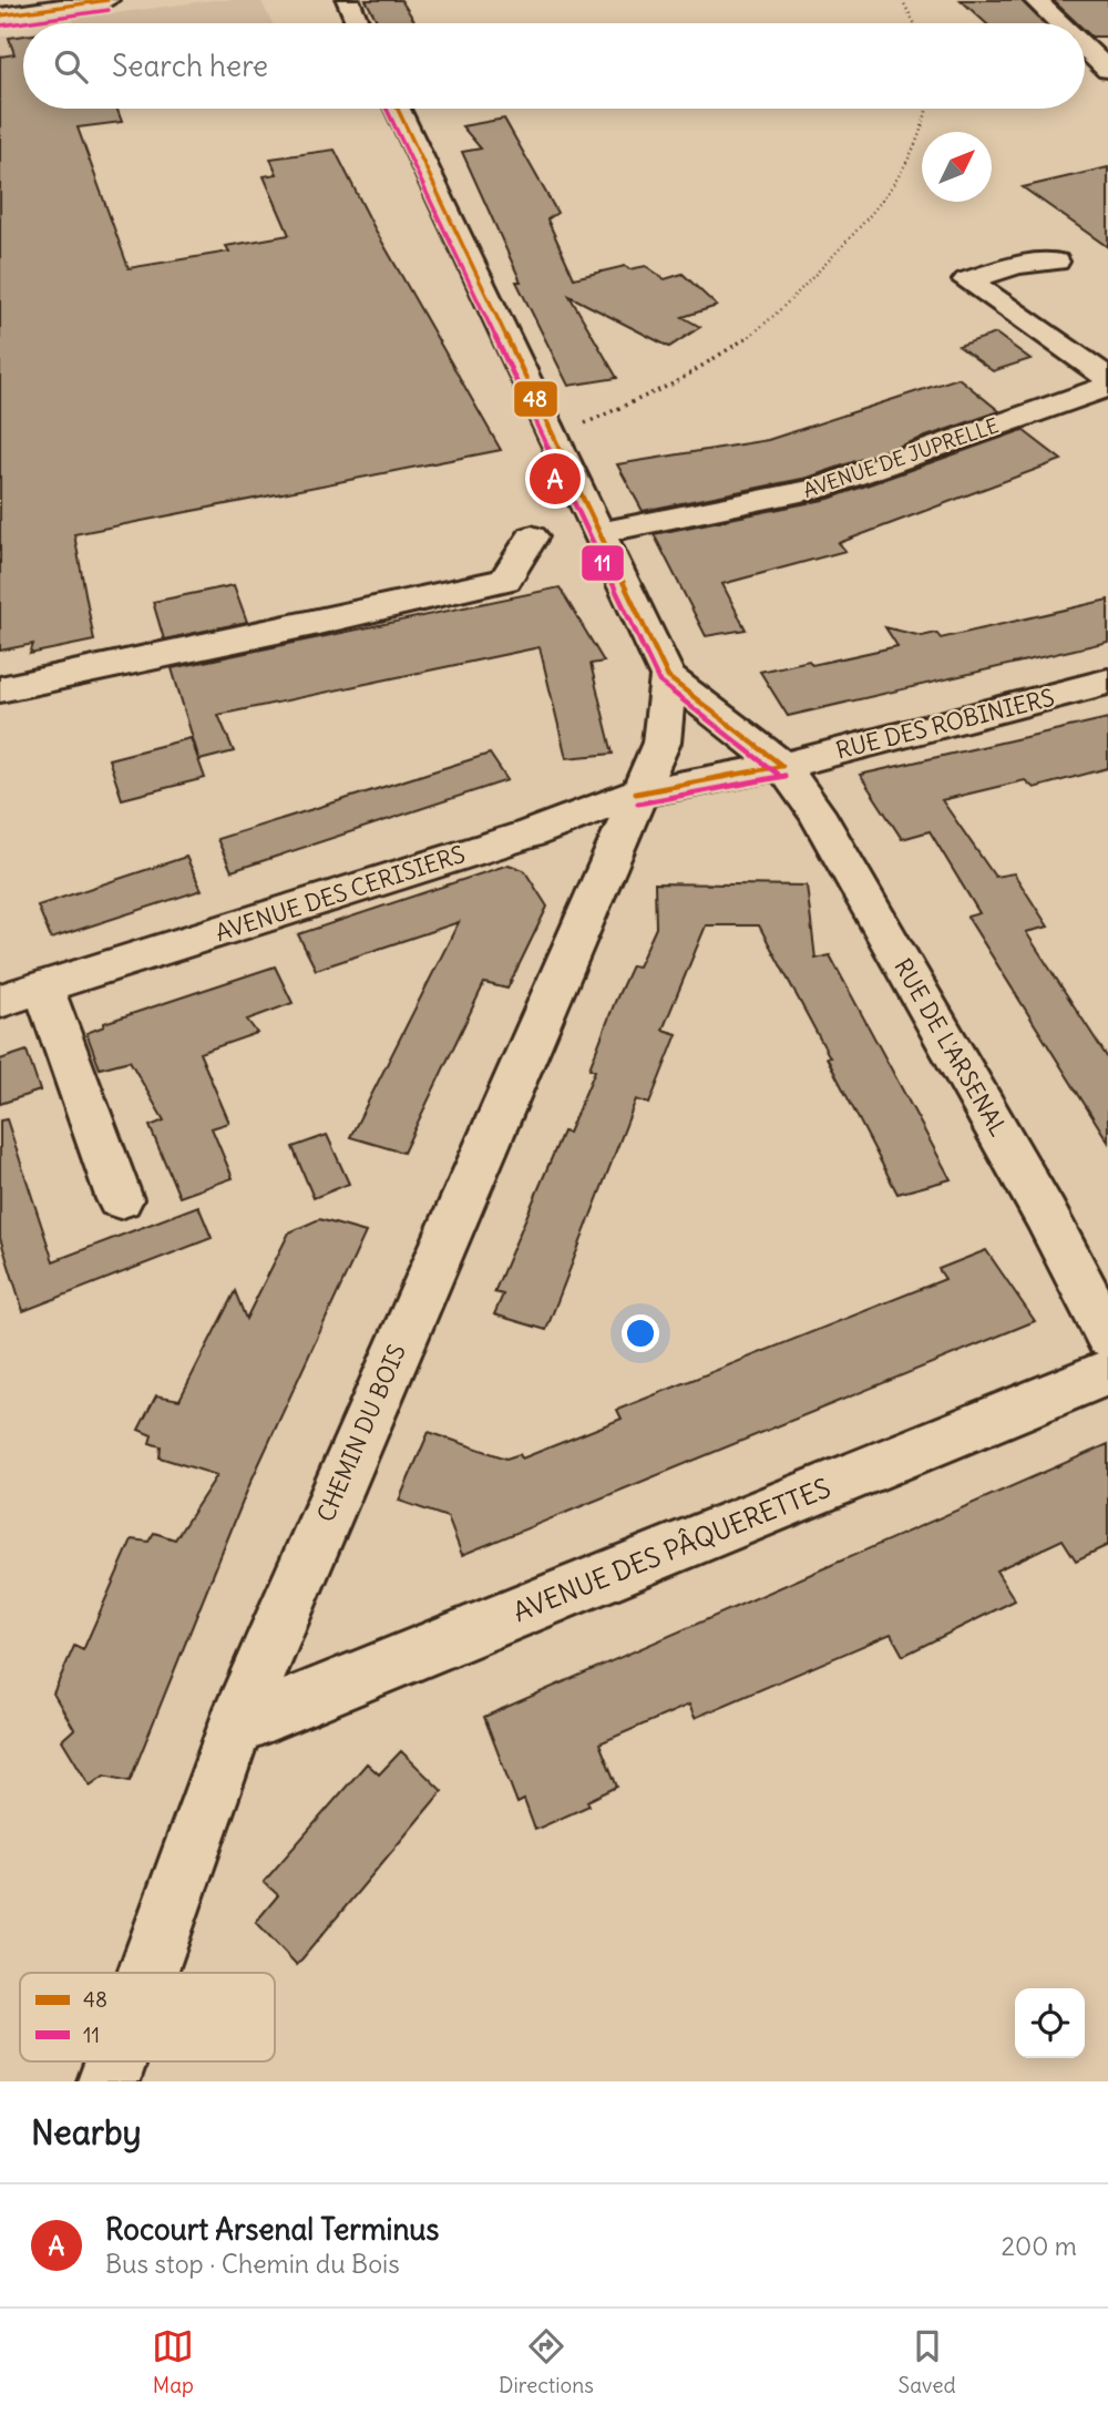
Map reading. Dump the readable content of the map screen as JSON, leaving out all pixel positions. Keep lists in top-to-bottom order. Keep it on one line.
{"streets":{"street":["AVENUE DE JUPRELLE","RUE DES ROBINIERS","AVENUE DES CERISIERS","RUE DE L'ARSENAL","CHEMIN DU BOIS","AVENUE DES PÂQUERETTES"]},"crossings":[["RUE DES ROBINIERS","RUE DE L'ARSENAL"],["AVENUE DES CERISIERS","CHEMIN DU BOIS"],["CHEMIN DU BOIS","AVENUE DES PÂQUERETTES"]],"lines":["transit line 48","transit line 11"],"legend":["48","11"],"north":"top right","page":{"search":"Search here","pins":"A","heading":"Nearby","list":[{"mark":"A","name":"Rocourt Arsenal Terminus","note":"Bus stop · Chemin du Bois","value":"200 m"}],"nav":["Map","Directions","Saved"]}}
